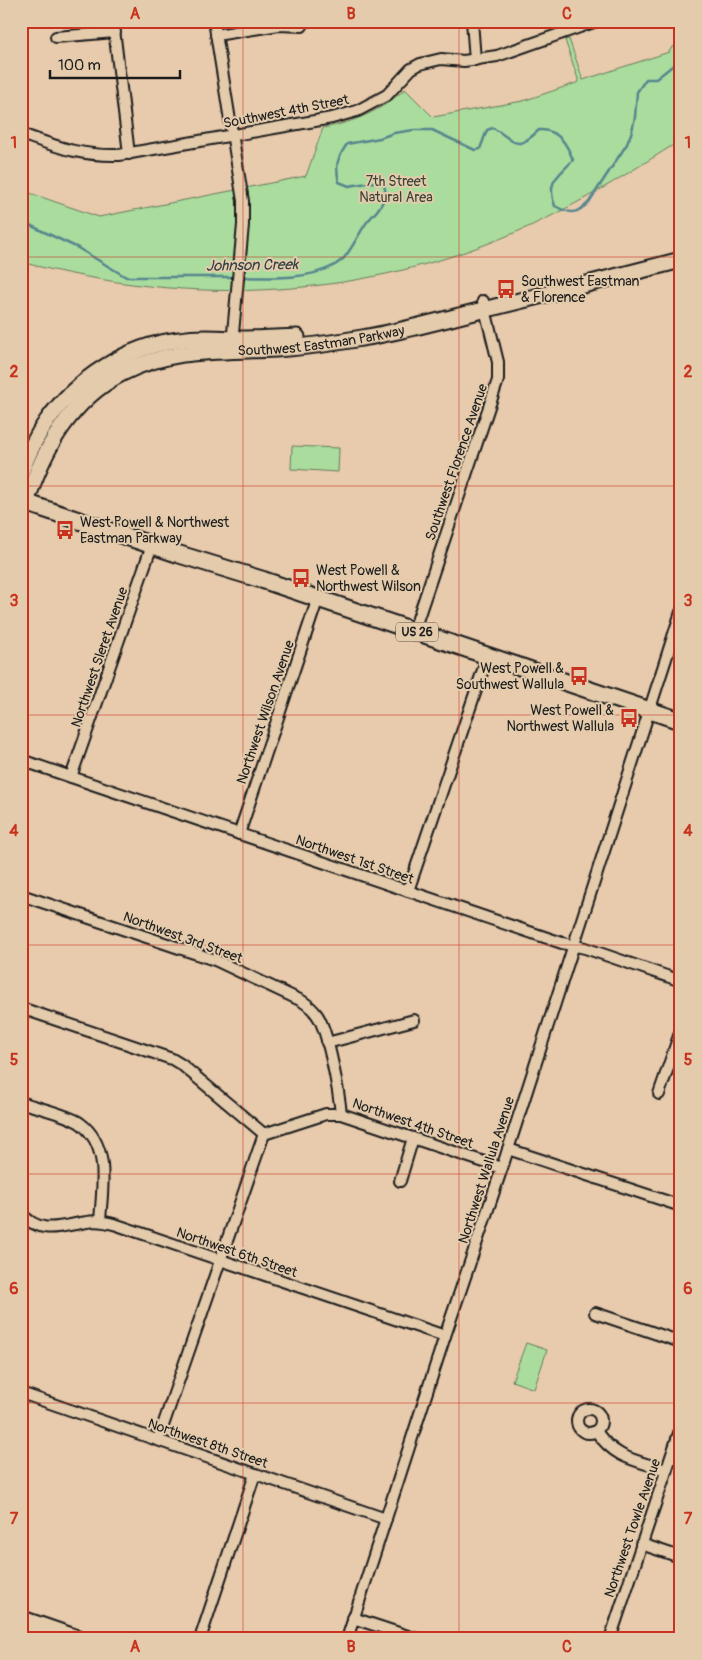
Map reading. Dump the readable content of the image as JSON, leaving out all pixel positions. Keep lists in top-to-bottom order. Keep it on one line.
{"streets":{"main road":["Southwest Eastman Parkway","US 26"],"street":["Southwest 4th Street","Southwest Florence Avenue","Northwest Sleret Avenue","Northwest Wilson Avenue","Northwest 1st Street","Northwest 3rd Street","Northwest 4th Street","Northwest Wallula Avenue","Northwest 6th Street","Northwest 8th Street","Northwest Towle Avenue"]},"crossings":[["Southwest Eastman Parkway","Southwest Florence Avenue"],["Southwest Eastman Parkway","US 26"],["Southwest Florence Avenue","US 26"],["US 26","Northwest Sleret Avenue"],["US 26","Northwest Wilson Avenue"],["US 26","Northwest Wallula Avenue"],["Northwest Sleret Avenue","Northwest 1st Street"],["Northwest Wilson Avenue","Northwest 1st Street"],["Northwest 1st Street","Northwest Wallula Avenue"],["Northwest 3rd Street","Northwest 4th Street"],["Northwest 4th Street","Northwest Wallula Avenue"],["Northwest Wallula Avenue","Northwest 6th Street"],["Northwest Wallula Avenue","Northwest 8th Street"]],"water":["Johnson Creek"],"parks":["7th Street Natural Area"],"places":{"bus stop":["Southwest Eastman & Florence","West Powell & Northwest Eastman Parkway","West Powell & Northwest Wilson","West Powell & Southwest Wallula","West Powell & Northwest Wallula"]},"scale_bar":"100 m","grid":{"columns":["A","B","C"],"rows":["1","2","3","4","5","6","7"]}}
